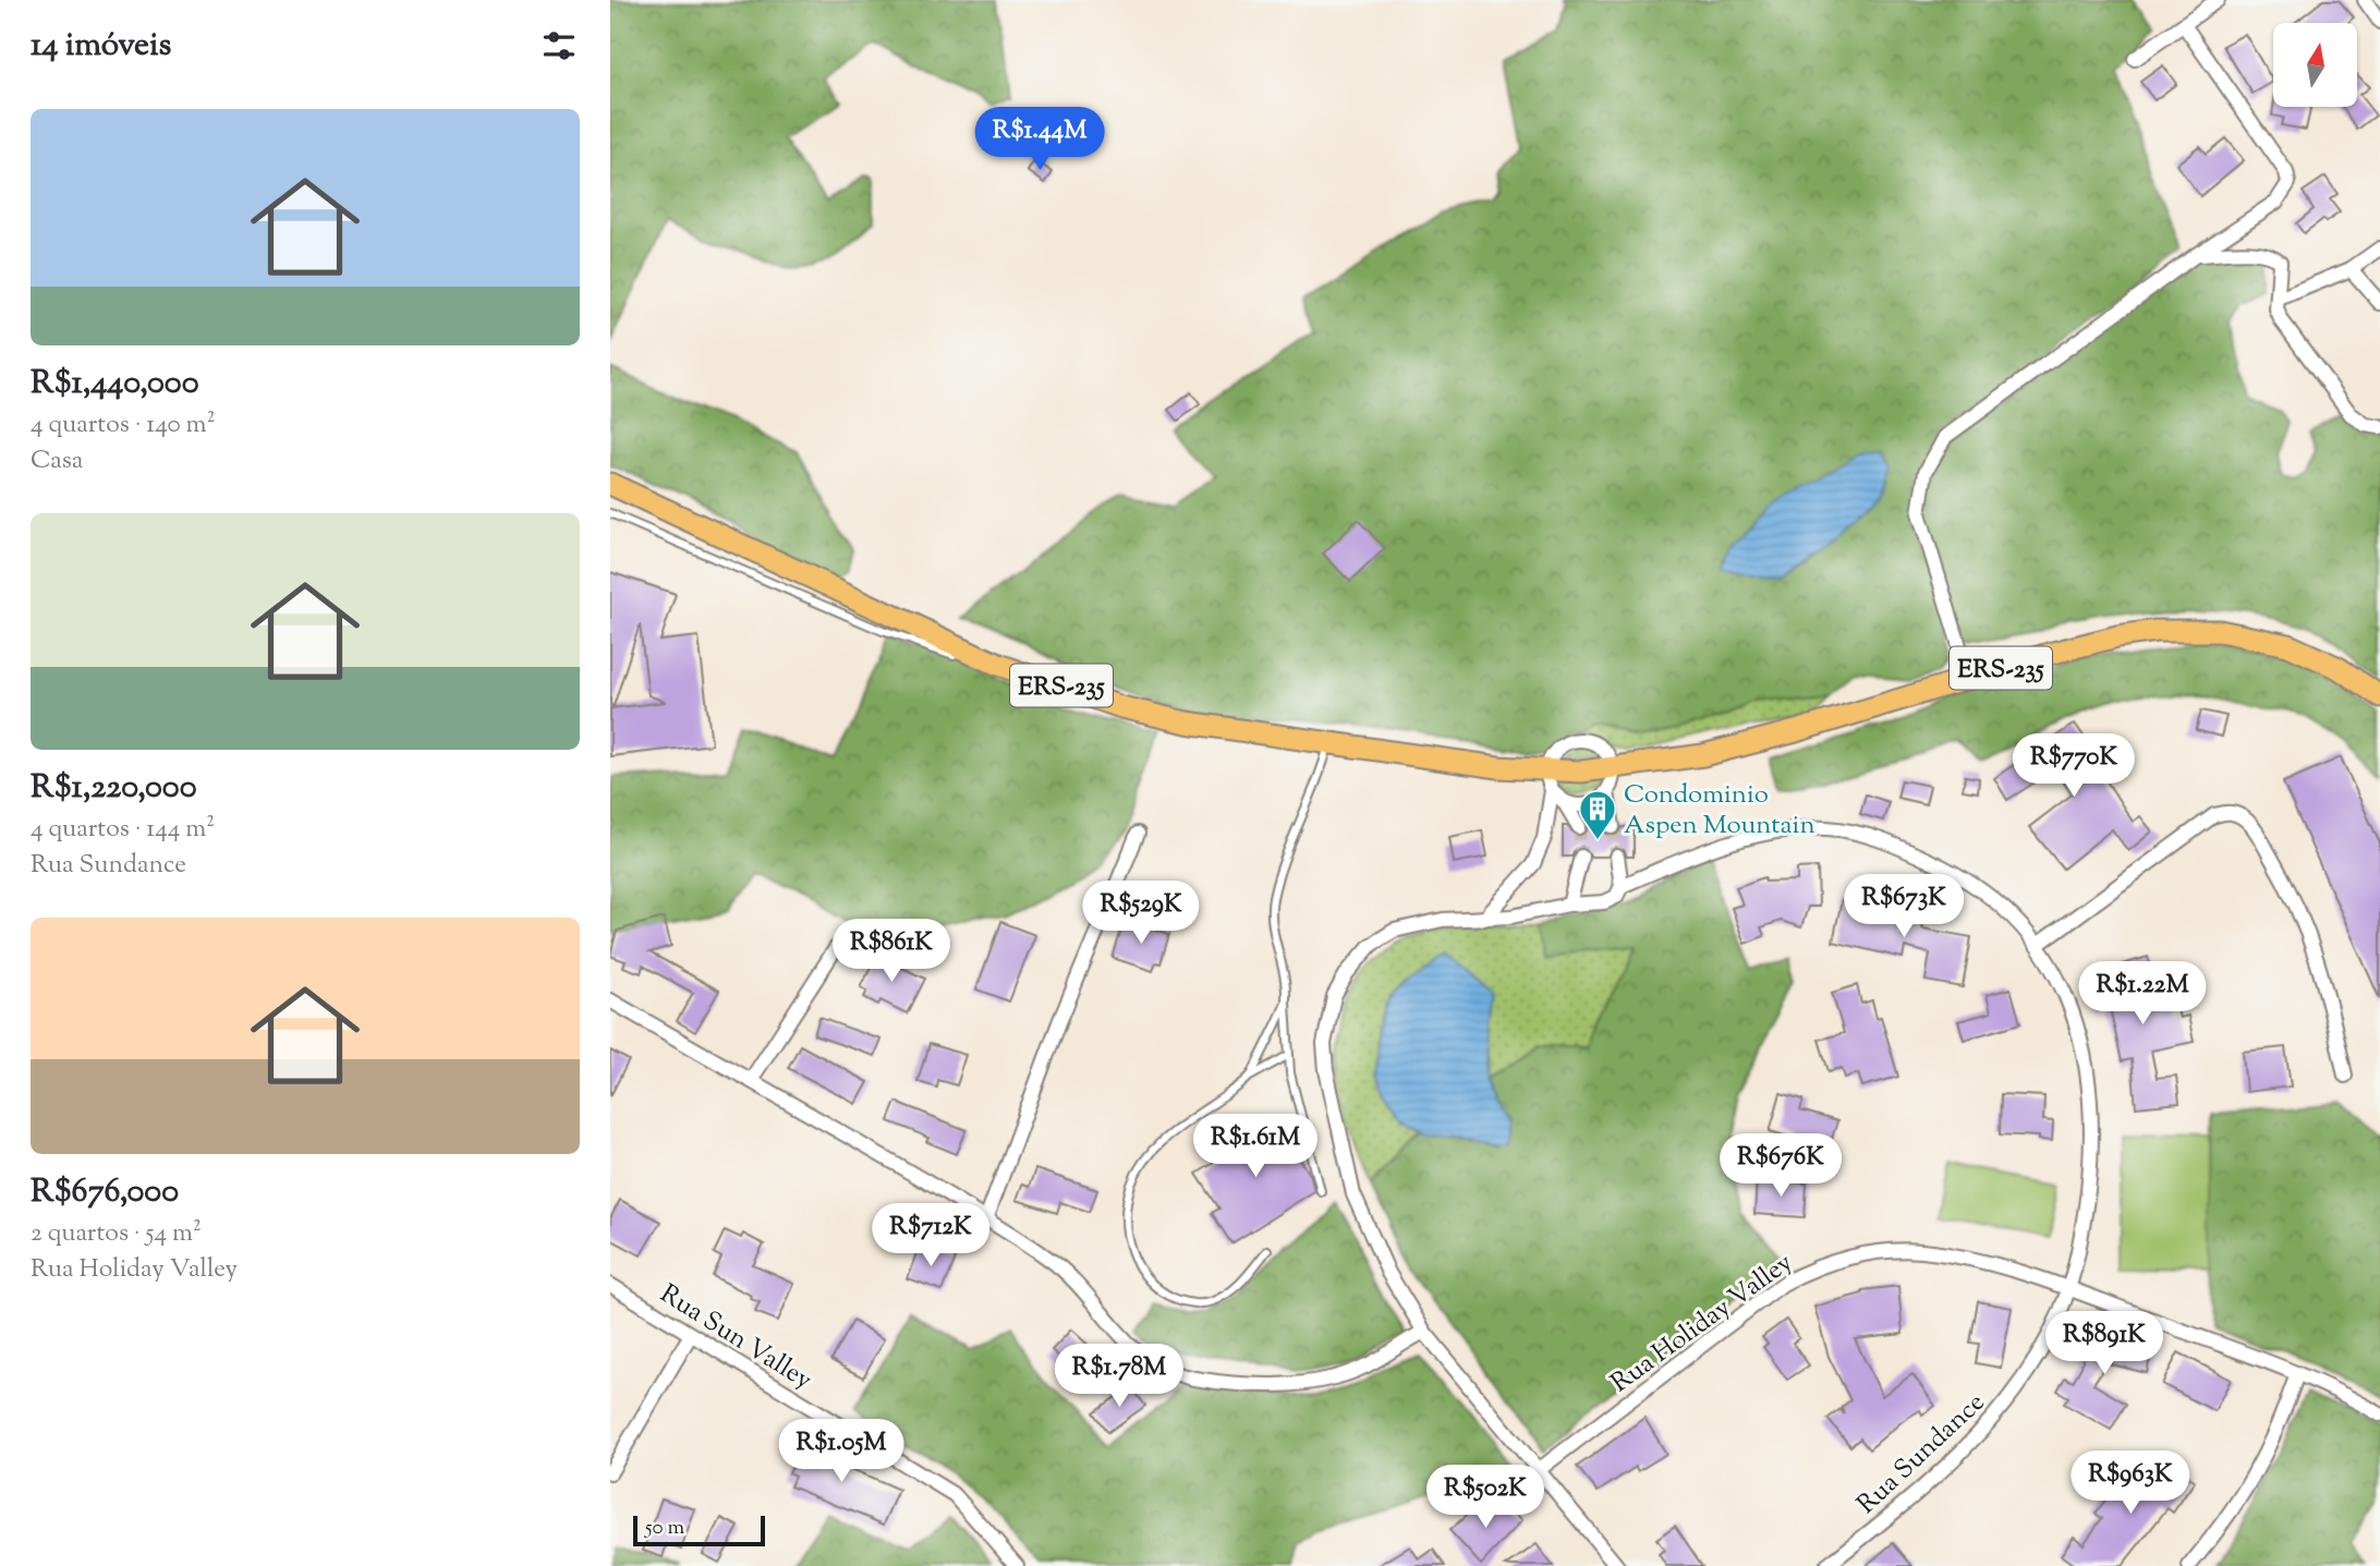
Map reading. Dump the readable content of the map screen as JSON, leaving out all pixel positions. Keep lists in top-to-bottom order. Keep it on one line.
{"streets":{"main road":["ERS-235"],"street":["Rua Holiday Valley","Rua Sun Valley","Rua Sundance"]},"crossings":[["Rua Holiday Valley","Rua Sundance"]],"places":{"building":["Condominio Aspen Mountain"]},"scale_bar":"50 m","north":"top","page":{"heading":"14 imóveis","list":[{"name":"R$1,440,000","note":"4 quartos · 140 m² · Casa"},{"name":"R$1,220,000","note":"4 quartos · 144 m² · Rua Sundance"},{"name":"R$676,000","note":"2 quartos · 54 m² · Rua Holiday Valley"}],"price":["R$1.44M","R$770K","R$673K","R$529K","R$861K","R$1.22M","R$1.61M","R$676K","R$712K","R$891K","R$1.78M","R$1.05M","R$963K","R$502K"],"scale":"50 m"}}
